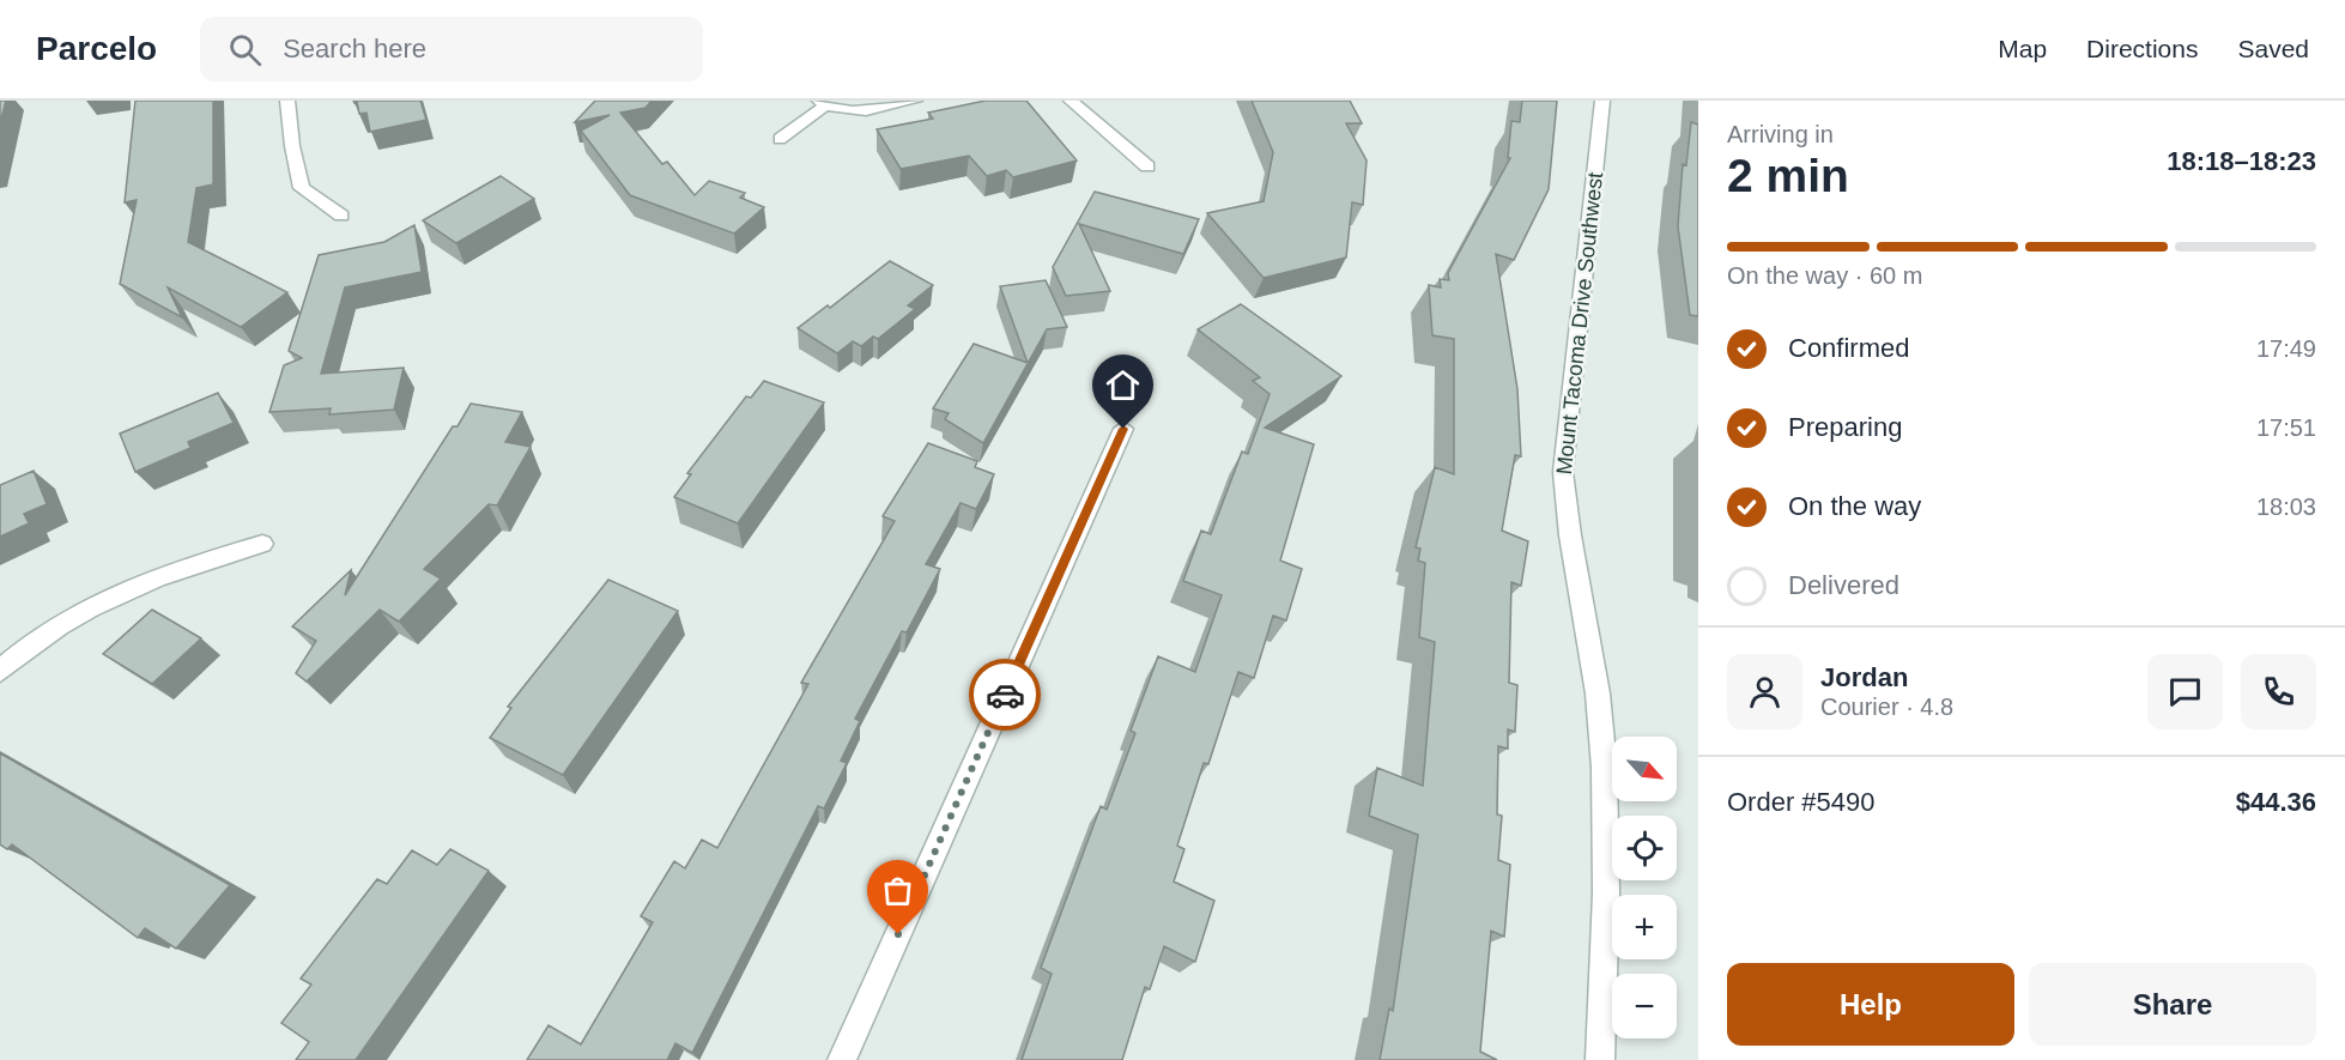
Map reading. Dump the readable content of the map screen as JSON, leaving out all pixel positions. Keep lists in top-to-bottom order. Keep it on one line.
{"streets":{"street":["Mount Tacoma Drive Southwest"]},"north":"bottom right","page":{"header":"Parcelo","search":"Search here","nav":["Map","Directions","Saved"],"heading":["2 min","Arriving in","18:18–18:23"],"panel":["Jordan","Courier · 4.8","Order #5490","$44.36"],"bar":"On the way · 60 m","list":[["Confirmed","17:49"],["Preparing","17:51"],["On the way","18:03"],"Delivered"],"map_buttons":["+","−"],"buttons":["Help","Share"]}}
